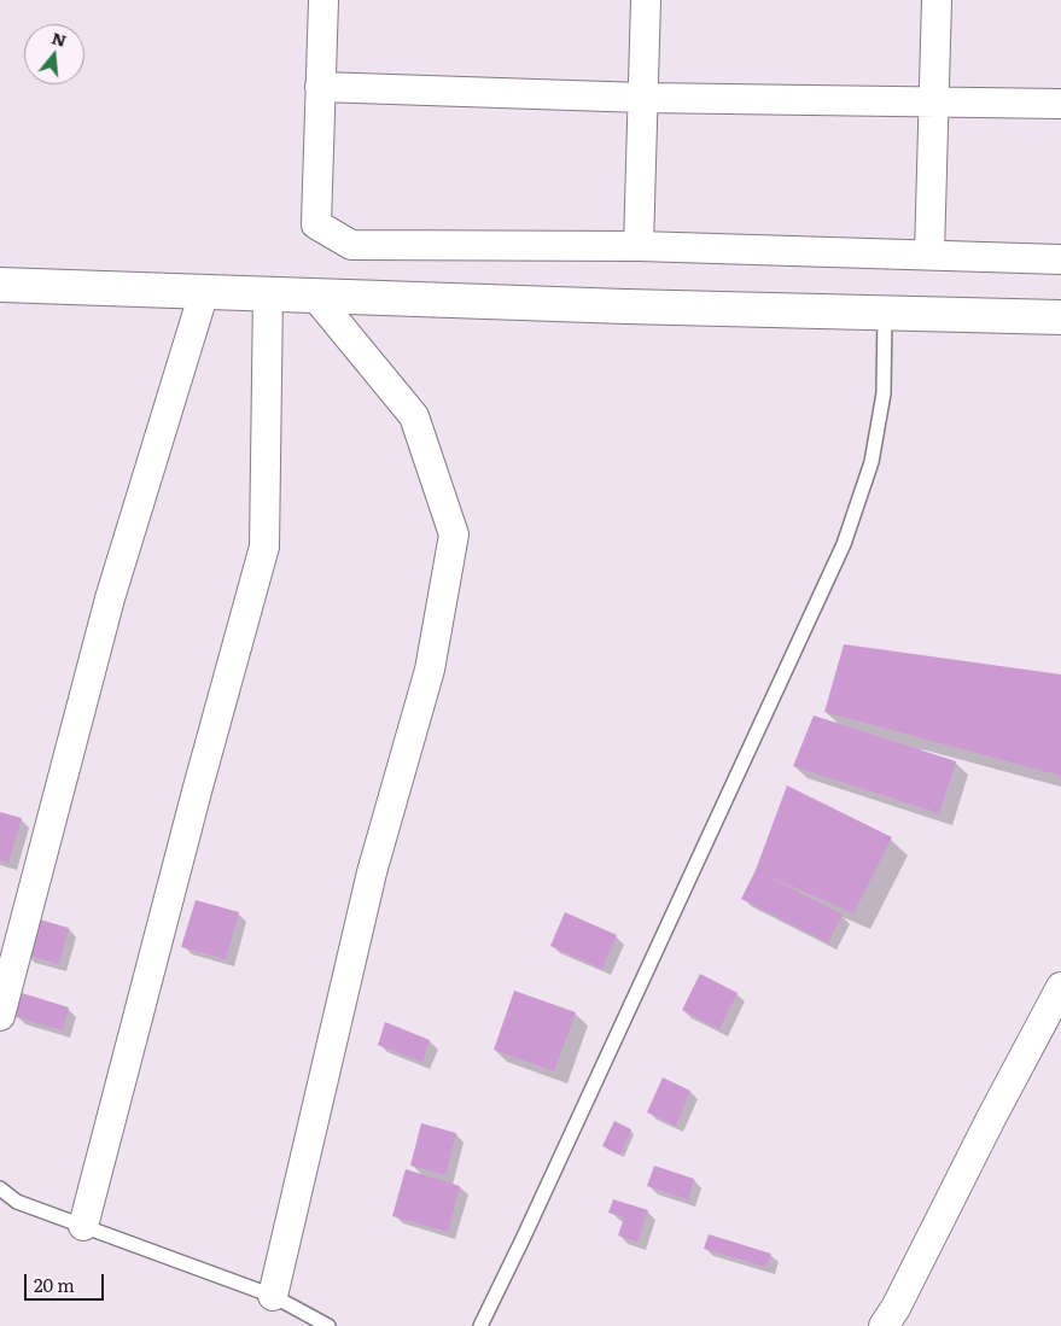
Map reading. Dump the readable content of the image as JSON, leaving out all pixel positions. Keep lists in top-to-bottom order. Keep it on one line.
{"scale_bar":"20 m","north":"top"}
